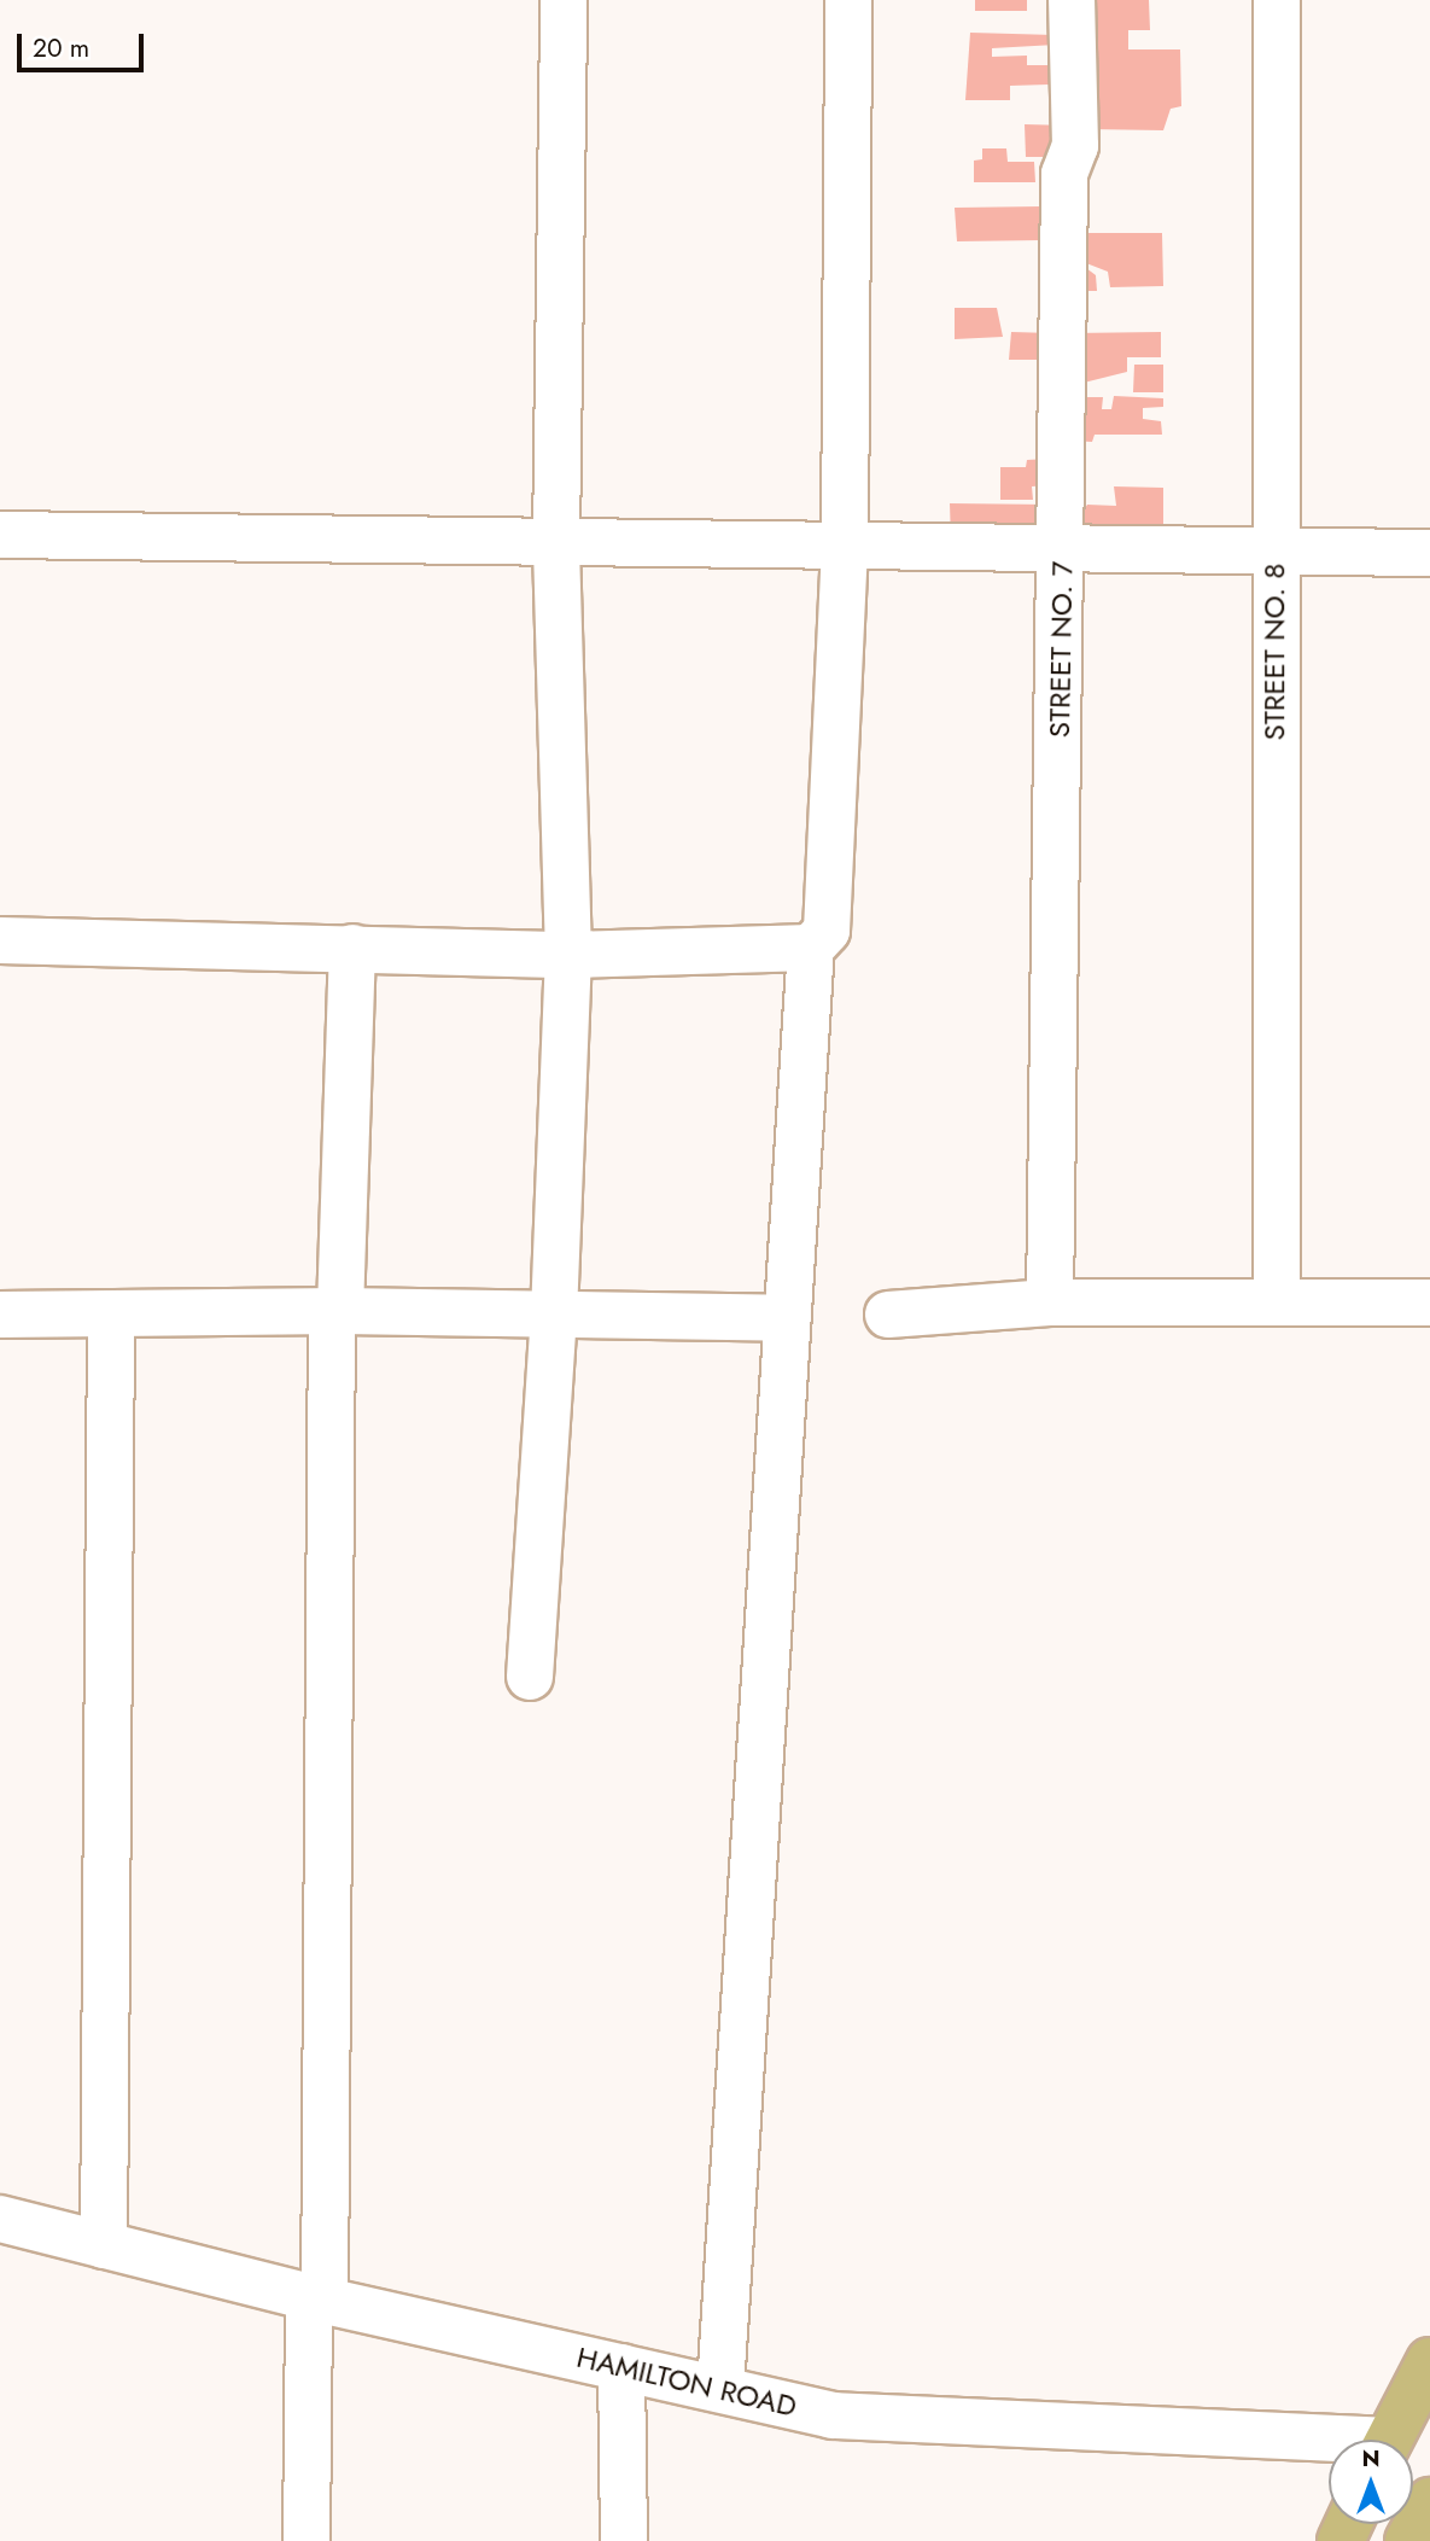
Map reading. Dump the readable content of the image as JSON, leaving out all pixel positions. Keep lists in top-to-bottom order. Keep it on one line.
{"streets":{"street":["STREET NO. 7","STREET NO. 8","HAMILTON ROAD"]},"scale_bar":"20 m","north":"top"}
